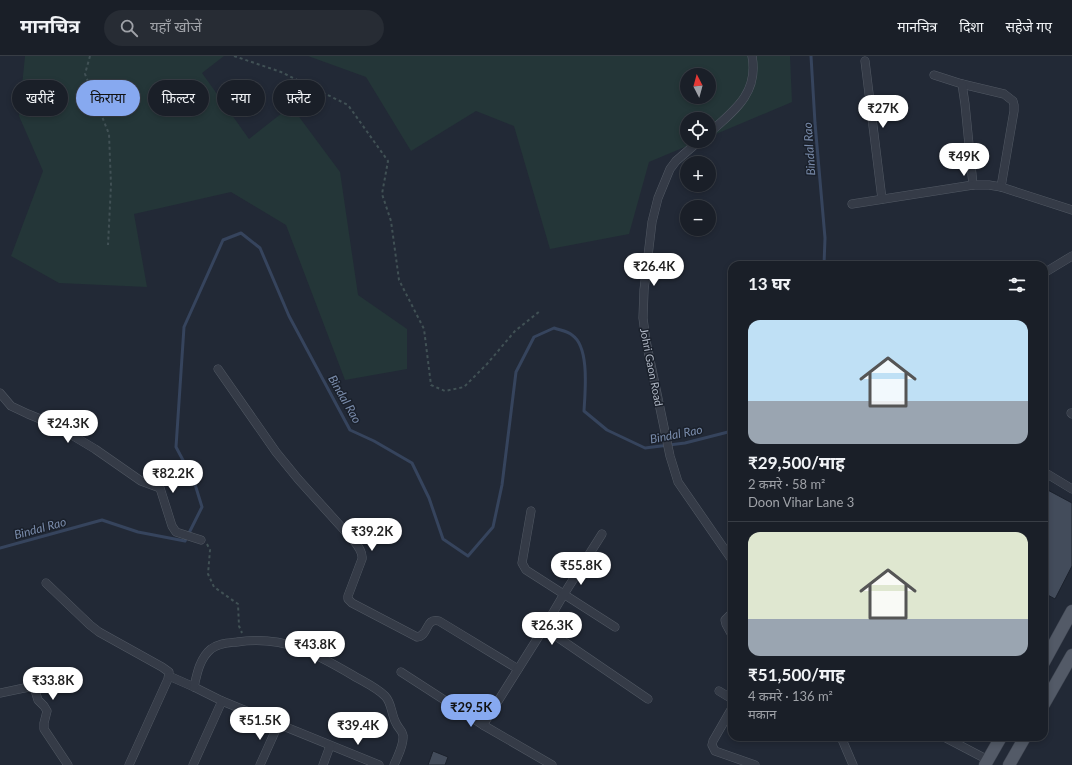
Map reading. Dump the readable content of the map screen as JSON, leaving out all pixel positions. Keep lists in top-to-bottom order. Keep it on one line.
{"streets":{"street":["Johri Gaon Road"]},"water":["Bindal Rao"],"north":"top","page":{"header":"मानचित्र","search":"यहाँ खोजें","nav":["मानचित्र","दिशा","सहेजे गए"],"map_buttons":["+","−"],"chip":["खरीदें","किराया","फ़िल्टर","नया","फ़्लैट"],"price":["₹27K","₹49K","₹26.4K","₹24.3K","₹82.2K","₹39.2K","₹55.8K","₹26.3K","₹43.8K","₹33.8K","₹29.5K","₹51.5K","₹39.4K"],"heading":"13 घर","list":[{"name":"₹29,500/माह","note":"2 कमरे · 58 m² · Doon Vihar Lane 3"},{"name":"₹51,500/माह","note":"4 कमरे · 136 m² · मकान"}]}}
